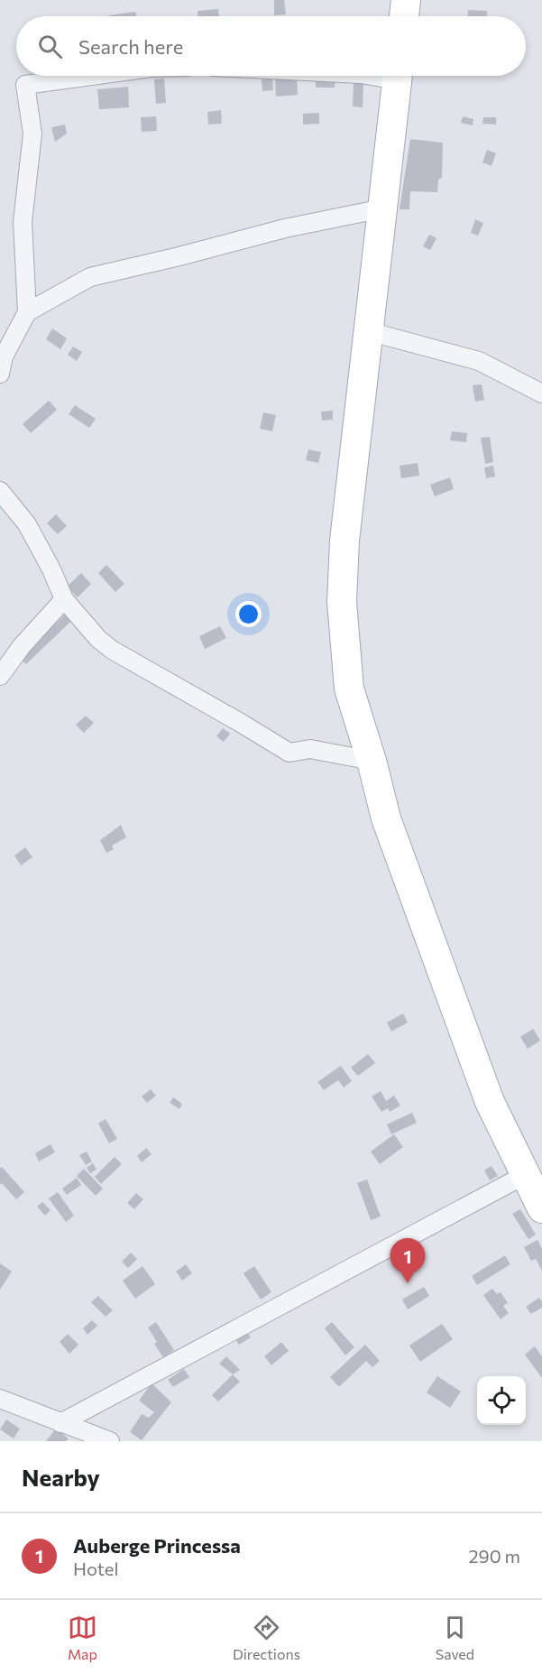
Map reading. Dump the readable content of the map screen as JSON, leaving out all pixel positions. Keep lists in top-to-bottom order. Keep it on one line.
{"page":{"search":"Search here","pins":"1","heading":"Nearby","list":[{"mark":"1","name":"Auberge Princessa","note":"Hotel","value":"290 m"}],"nav":["Map","Directions","Saved"]}}
